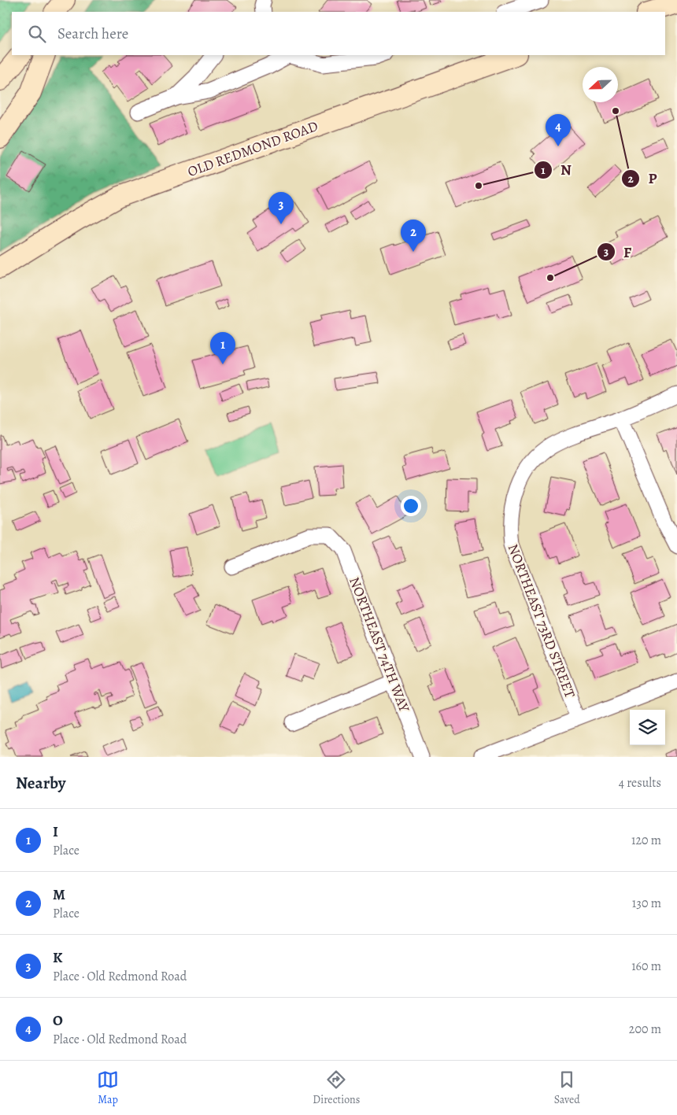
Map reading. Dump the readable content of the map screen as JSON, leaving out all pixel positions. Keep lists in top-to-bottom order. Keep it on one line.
{"streets":{"main road":["OLD REDMOND ROAD"],"street":["NORTHEAST 73RD STREET","NORTHEAST 74TH WAY"]},"places":["P","N","F"],"north":"left","page":{"search":"Search here","pins":["4","3","2","1"],"heading":["Nearby","4 results"],"list":[{"mark":"1","name":"I","note":"Place","value":"120 m"},{"mark":"2","name":"M","note":"Place","value":"130 m"},{"mark":"3","name":"K","note":"Place · Old Redmond Road","value":"160 m"},{"mark":"4","name":"O","note":"Place · Old Redmond Road","value":"200 m"}],"nav":["Map","Directions","Saved"]}}
